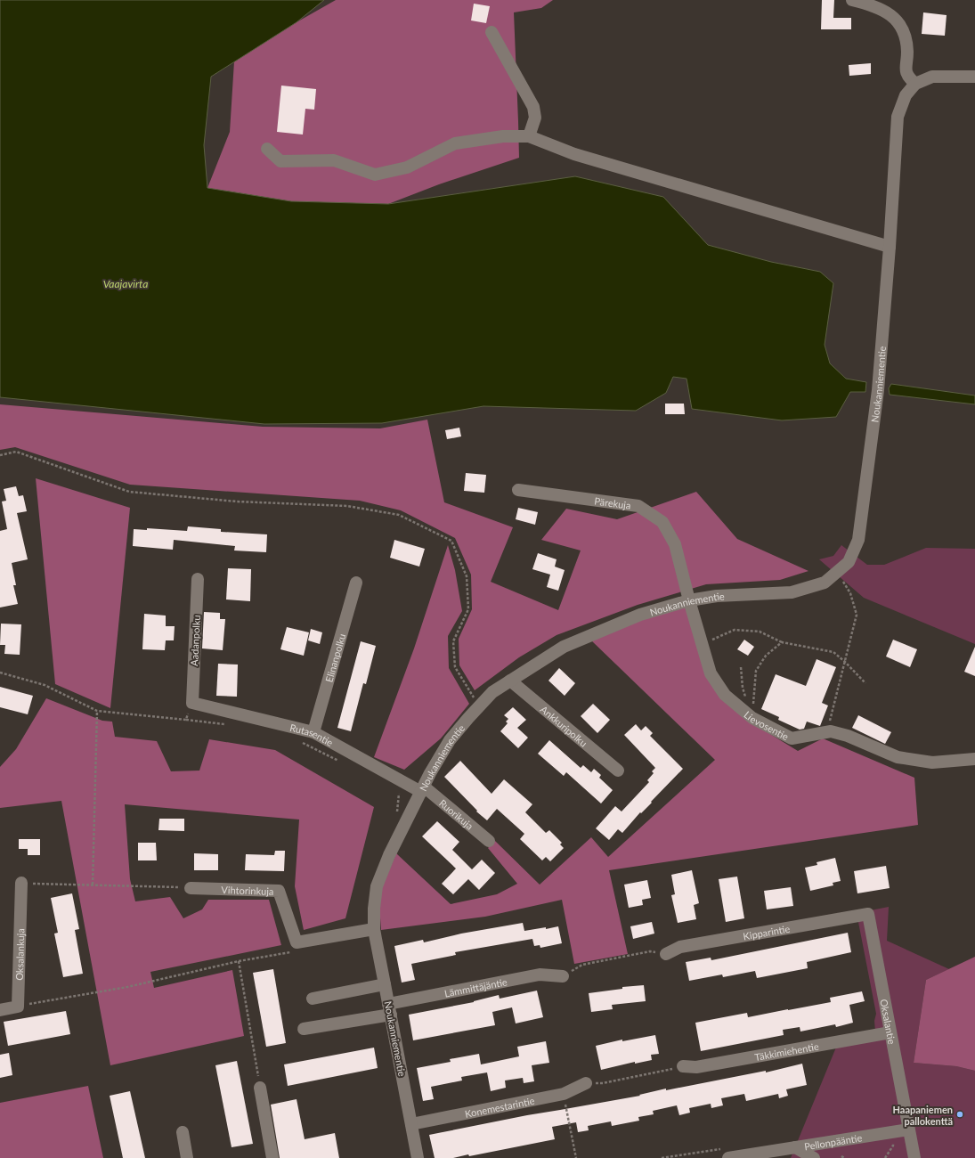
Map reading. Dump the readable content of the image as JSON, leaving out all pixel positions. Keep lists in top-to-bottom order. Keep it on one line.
{"streets":{"street":["Noukanniementie","Pärekuja","Aadanpolku","Elinanpolku","Lievosentie","Ankkuripolku","Rutasentie","Ruorikuja","Vihtorinkuja","Kipparintie","Oksalankuja","Lämmittäjäntie","Oksalantie","Täkkimiehentie","Konemestarintie","Pellonpääntie"]},"crossings":[["Noukanniementie","Pärekuja"],["Noukanniementie","Lievosentie"],["Noukanniementie","Ankkuripolku"],["Noukanniementie","Rutasentie"],["Noukanniementie","Ruorikuja"],["Noukanniementie","Vihtorinkuja"],["Noukanniementie","Lämmittäjäntie"],["Noukanniementie","Konemestarintie"],["Pärekuja","Lievosentie"],["Aadanpolku","Rutasentie"],["Elinanpolku","Rutasentie"],["Rutasentie","Ruorikuja"],["Kipparintie","Oksalantie"],["Oksalantie","Täkkimiehentie"],["Oksalantie","Pellonpääntie"]],"water":["Vaajavirta"],"places":["Haapaniemen pallokenttä"]}
